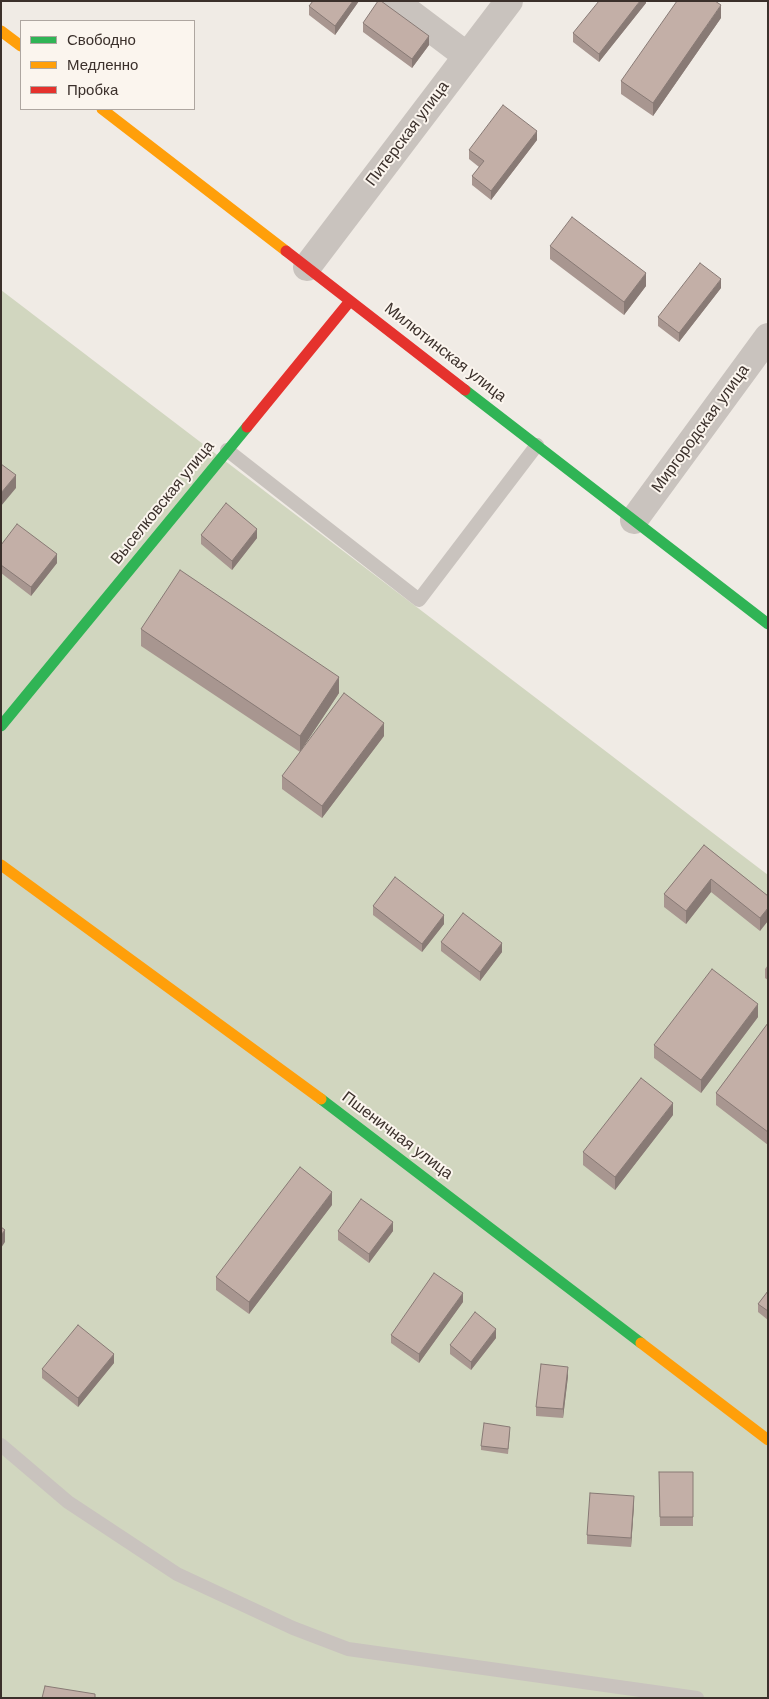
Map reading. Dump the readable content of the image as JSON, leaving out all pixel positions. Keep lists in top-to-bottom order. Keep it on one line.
{"streets":{"street":["Питерская улица","Милютинская улица","Миргородская улица","Выселковская улица","Пшеничная улица"]},"crossings":[["Питерская улица","Милютинская улица"],["Милютинская улица","Миргородская улица"],["Милютинская улица","Выселковская улица"]],"legend":["Свободно","Медленно","Пробка"]}
